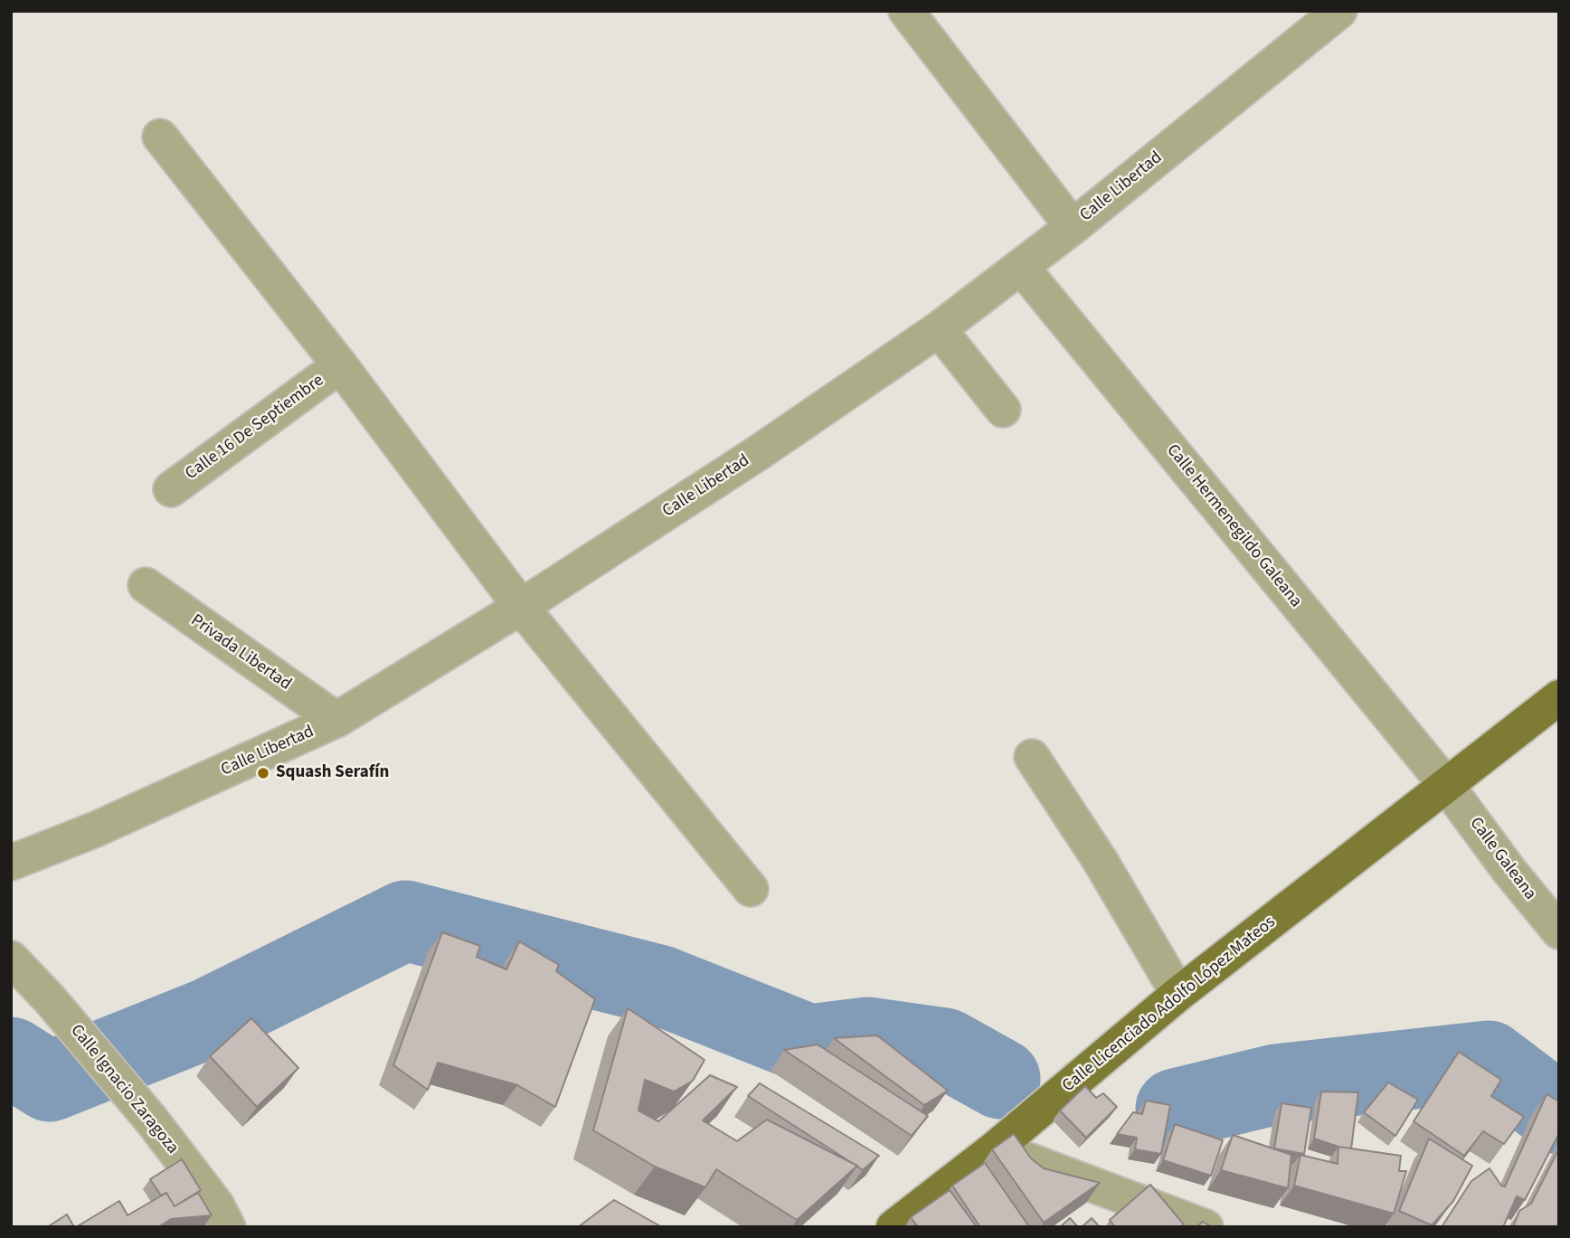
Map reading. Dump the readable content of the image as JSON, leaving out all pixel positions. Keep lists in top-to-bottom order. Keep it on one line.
{"streets":{"main road":["Calle Licenciado Adolfo López Mateos"],"street":["Calle Libertad","Calle 16 De Septiembre","Calle Hermenegildo Galeana","Privada Libertad","Calle Galeana","Calle Ignacio Zaragoza"]},"crossings":[["Calle Libertad","Calle Hermenegildo Galeana"],["Calle Libertad","Privada Libertad"],["Calle Hermenegildo Galeana","Calle Galeana"],["Calle Hermenegildo Galeana","Calle Licenciado Adolfo López Mateos"],["Calle Galeana","Calle Licenciado Adolfo López Mateos"]],"places":["Squash Serafín"]}
